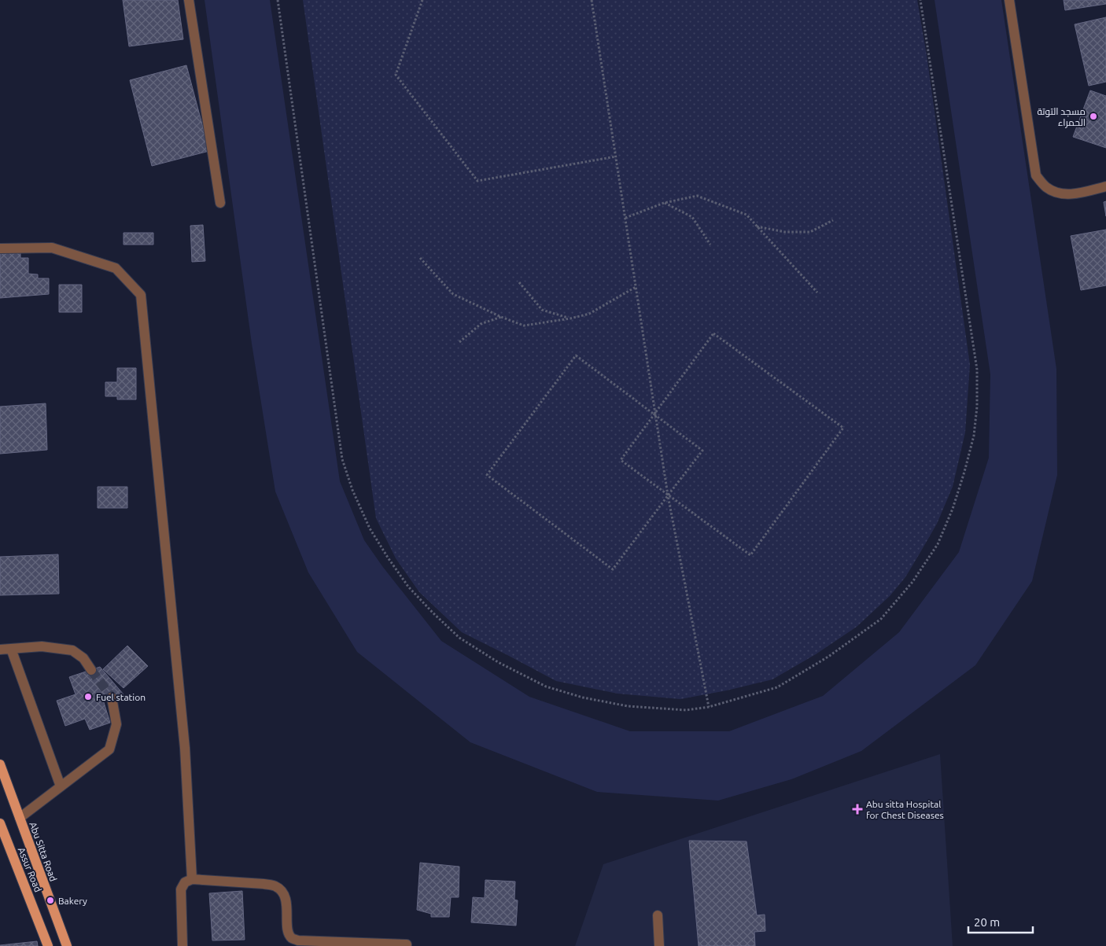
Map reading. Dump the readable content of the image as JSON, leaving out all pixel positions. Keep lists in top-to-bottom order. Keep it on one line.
{"streets":{"main road":["Abu Sitta Road","Assur Road"]},"places":{"other":["مسجد التوتة الحمراء","Fuel station","Bakery"],"health":["Abu sitta Hospital for Chest Diseases"]},"scale_bar":"20 m"}
